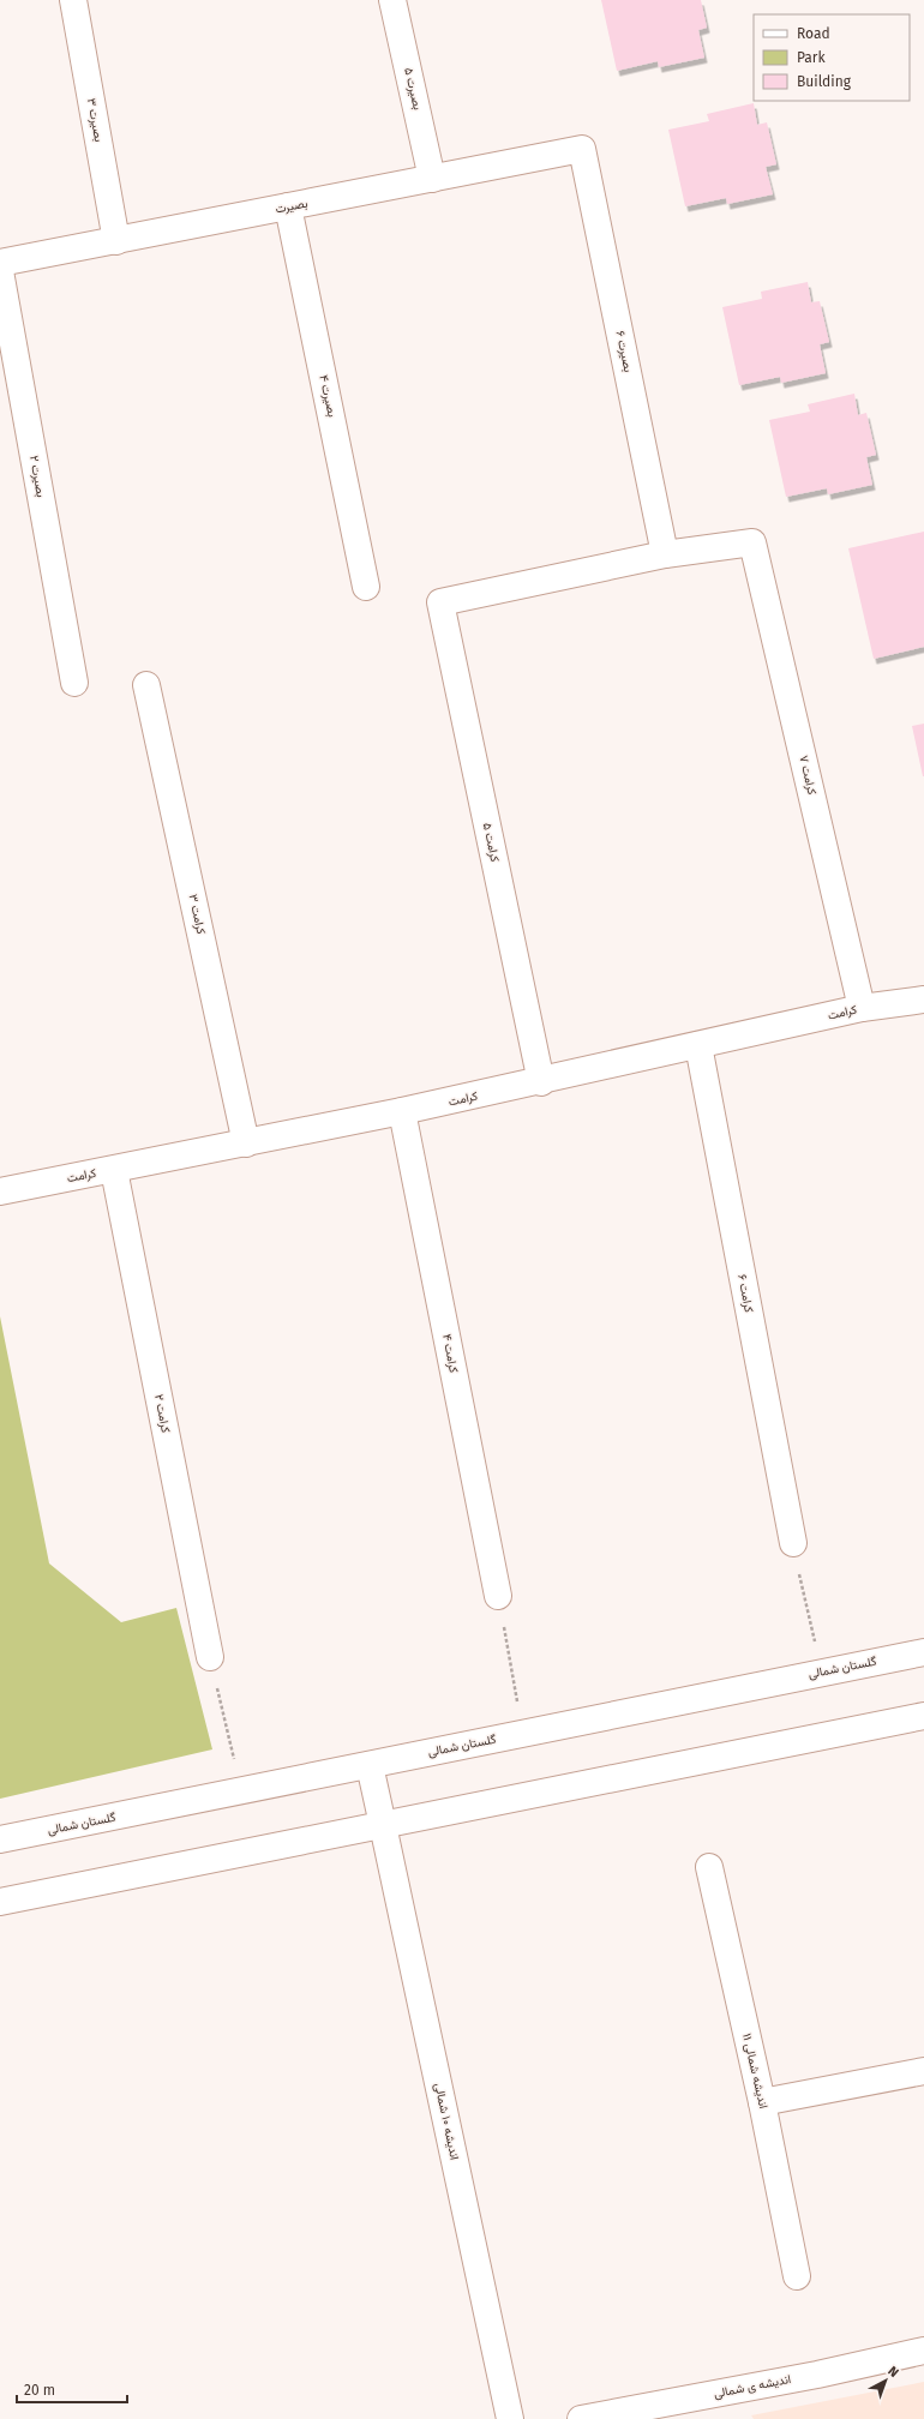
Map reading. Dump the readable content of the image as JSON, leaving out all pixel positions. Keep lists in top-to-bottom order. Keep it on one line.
{"streets":{"street":["بصیرت ۵","بصیرت ۳","بصیرت","بصیرت ۶","بصیرت ۴","بصیرت ۲","کرامت ۷","کرامت ۵","کرامت ۳","کرامت","کرامت ۶","کرامت ۴","کرامت ۲","گلستان شمالی","اندیشه شمالی ۱۱","اندیشه ۱۰ شمالی","اندیشه ی شمالی"]},"crossings":[["بصیرت ۵","بصیرت"],["بصیرت ۳","بصیرت"],["بصیرت","بصیرت ۶"],["بصیرت","بصیرت ۴"],["بصیرت ۶","کرامت ۷"],["بصیرت ۶","کرامت ۵"],["کرامت ۷","کرامت ۵"],["کرامت ۷","کرامت"],["کرامت ۵","کرامت"],["کرامت ۳","کرامت"],["کرامت","کرامت ۶"],["کرامت","کرامت ۴"],["کرامت","کرامت ۲"],["گلستان شمالی","اندیشه ۱۰ شمالی"]],"legend":["Road","Park","Building"],"scale_bar":"20 m","north":"top right"}
